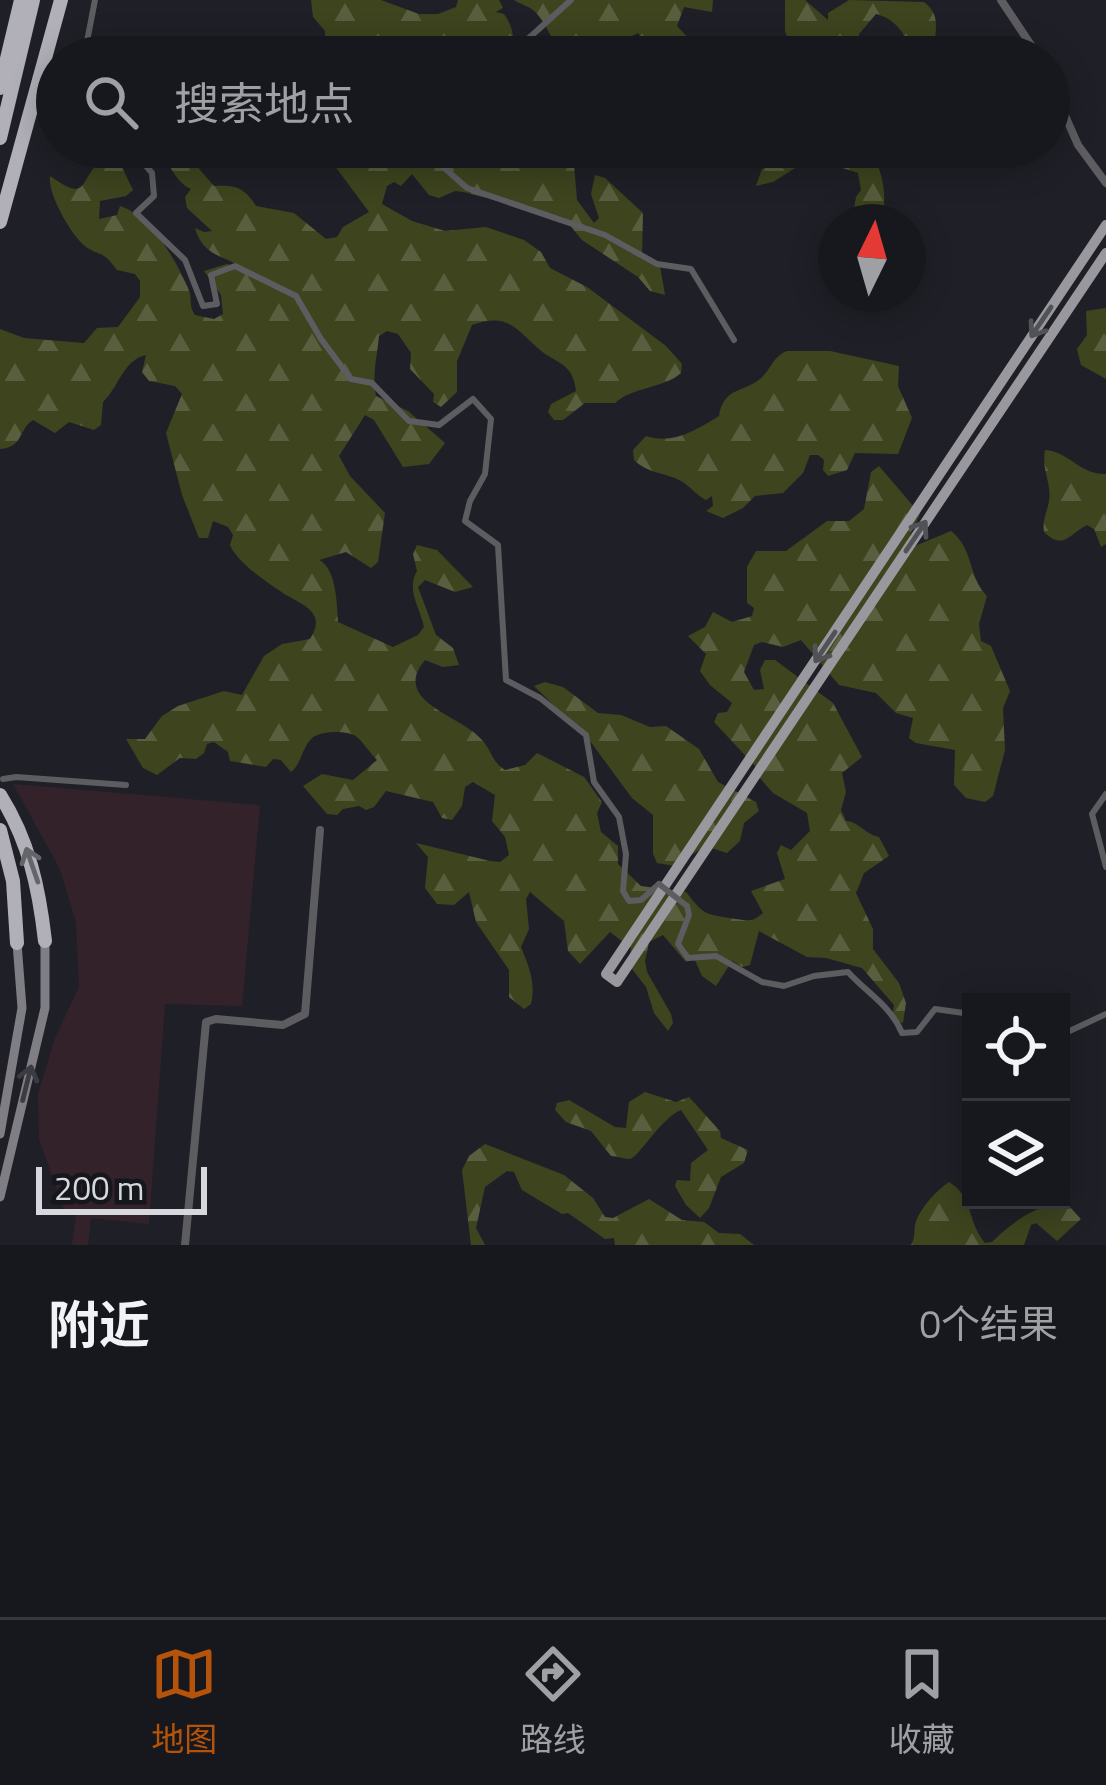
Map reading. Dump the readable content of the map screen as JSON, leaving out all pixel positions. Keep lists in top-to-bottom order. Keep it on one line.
{"scale_bar":"200 m","north":"top","page":{"search":"搜索地点","scale":"200 m","heading":["附近","0个结果"],"nav":["地图","路线","收藏"]}}
